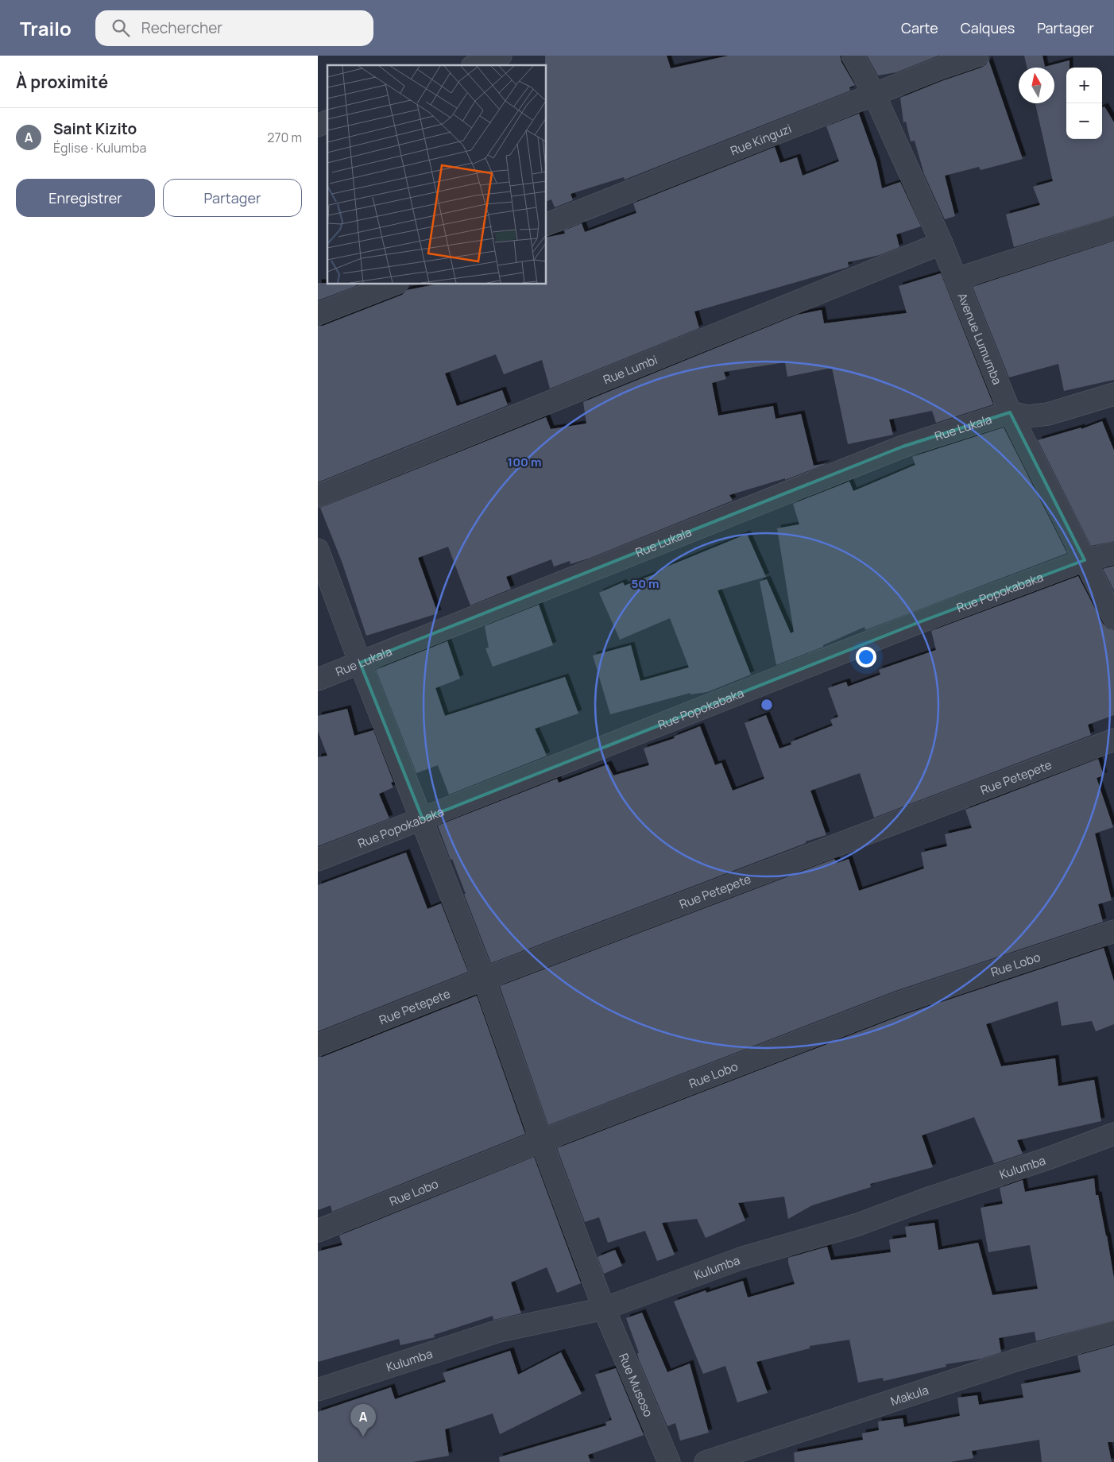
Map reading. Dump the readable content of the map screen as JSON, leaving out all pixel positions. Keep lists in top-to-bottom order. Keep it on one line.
{"streets":{"street":["Rue Kinguzi","Avenue Lumumba","Rue Lumbi","Rue Lukala","Rue Popokabaka","Rue Petepete","Rue Lobo","Kulumba","Rue Musoso","Makula"]},"crossings":[["Rue Kinguzi","Avenue Lumumba"],["Avenue Lumumba","Rue Lumbi"],["Avenue Lumumba","Rue Lukala"],["Avenue Lumumba","Rue Popokabaka"],["Rue Lukala","Rue Musoso"],["Rue Popokabaka","Rue Musoso"],["Rue Petepete","Rue Musoso"],["Rue Lobo","Rue Musoso"],["Kulumba","Rue Musoso"]],"north":"top","page":{"header":"Trailo","search":"Rechercher","nav":["Carte","Calques","Partager"],"heading":"À proximité","map_buttons":["+","−"],"list":[{"mark":"A","name":"Saint Kizito","note":"Église · Kulumba","value":"270 m"}],"buttons":["Enregistrer","Partager"],"pins":"A"},"rings":["100 m","50 m"]}
